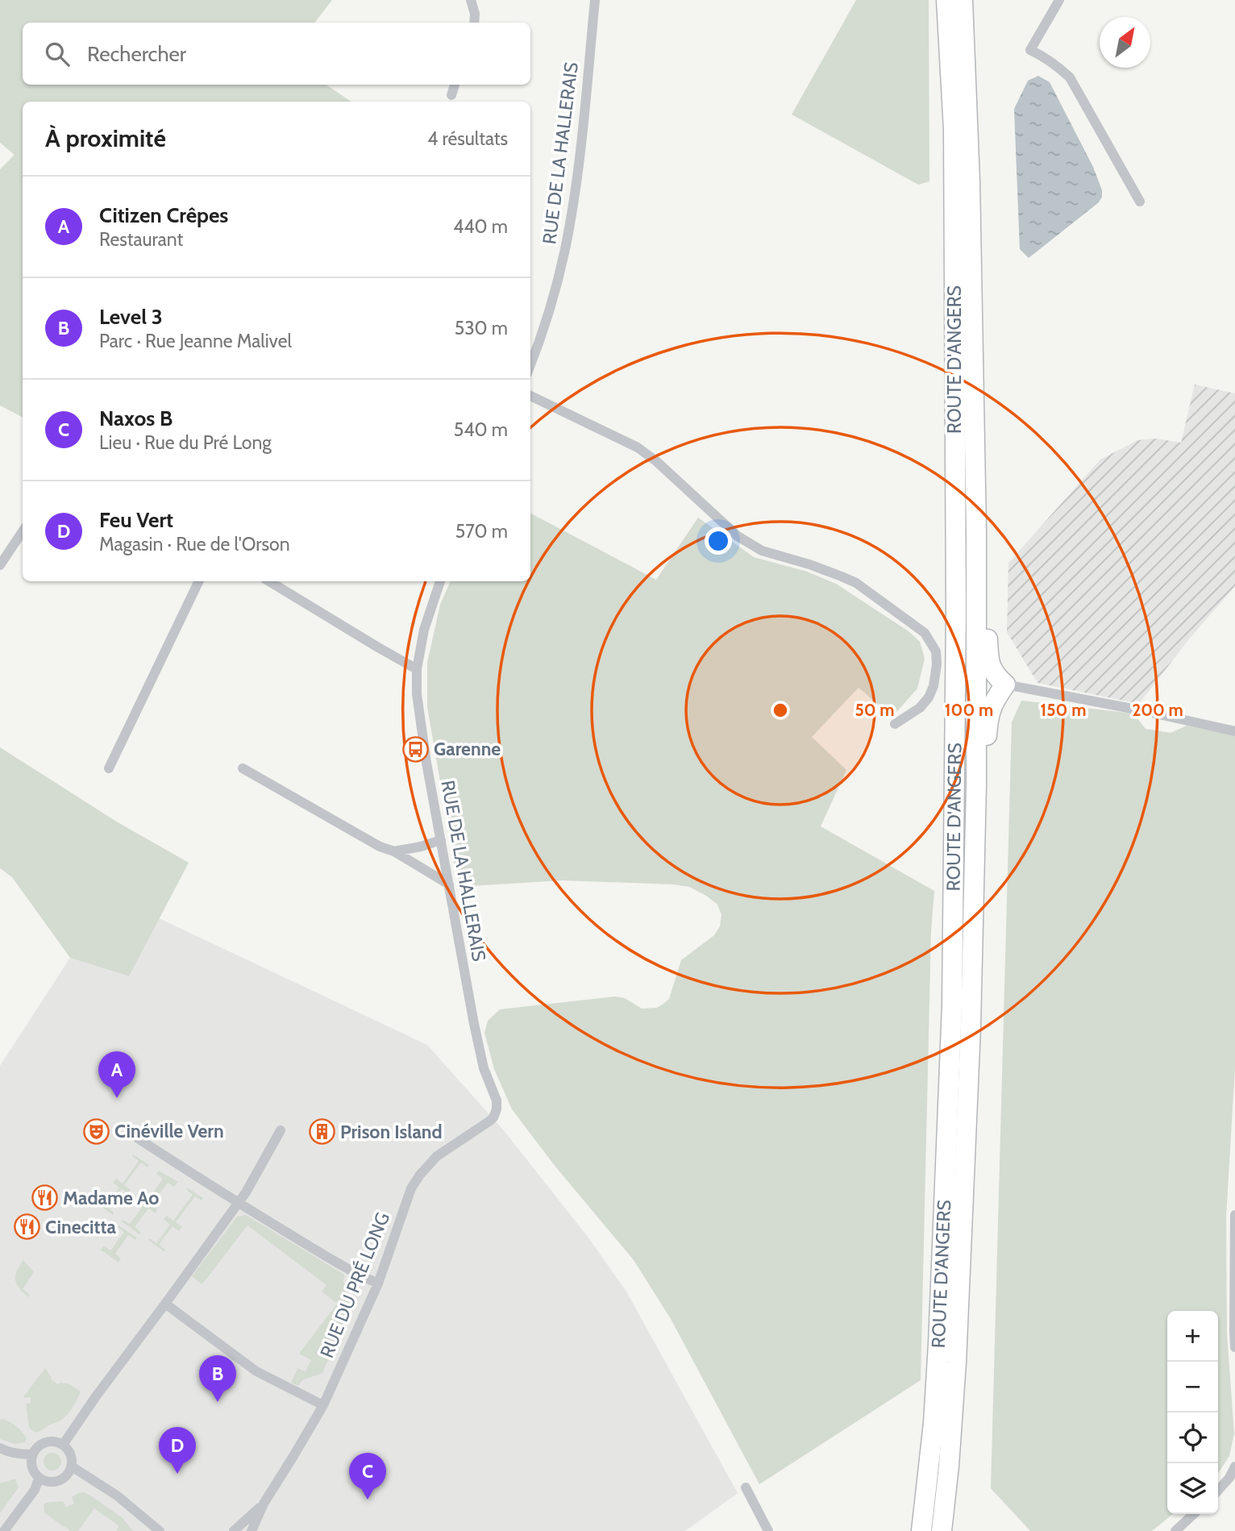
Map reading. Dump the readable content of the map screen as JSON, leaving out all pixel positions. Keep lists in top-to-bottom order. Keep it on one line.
{"streets":{"highway":["ROUTE D'ANGERS"],"street":["RUE DE LA HALLERAIS","RUE DU PRÉ LONG"]},"crossings":[["RUE DE LA HALLERAIS","RUE DU PRÉ LONG"]],"places":{"bus stop":["Garenne"],"theatre":["Cinéville Vern"],"building":["Prison Island"],"restaurant":["Madame Ao","Cinecitta"]},"north":"top right","page":{"search":"Rechercher","heading":["À proximité","4 résultats"],"list":[{"mark":"A","name":"Citizen Crêpes","note":"Restaurant","value":"440 m"},{"mark":"B","name":"Level 3","note":"Parc · Rue Jeanne Malivel","value":"530 m"},{"mark":"C","name":"Naxos B","note":"Lieu · Rue du Pré Long","value":"540 m"},{"mark":"D","name":"Feu Vert","note":"Magasin · Rue de l'Orson","value":"570 m"}],"pins":["A","B","D","C"],"map_buttons":["+","−"]},"rings":["50 m","100 m","150 m","200 m"]}
